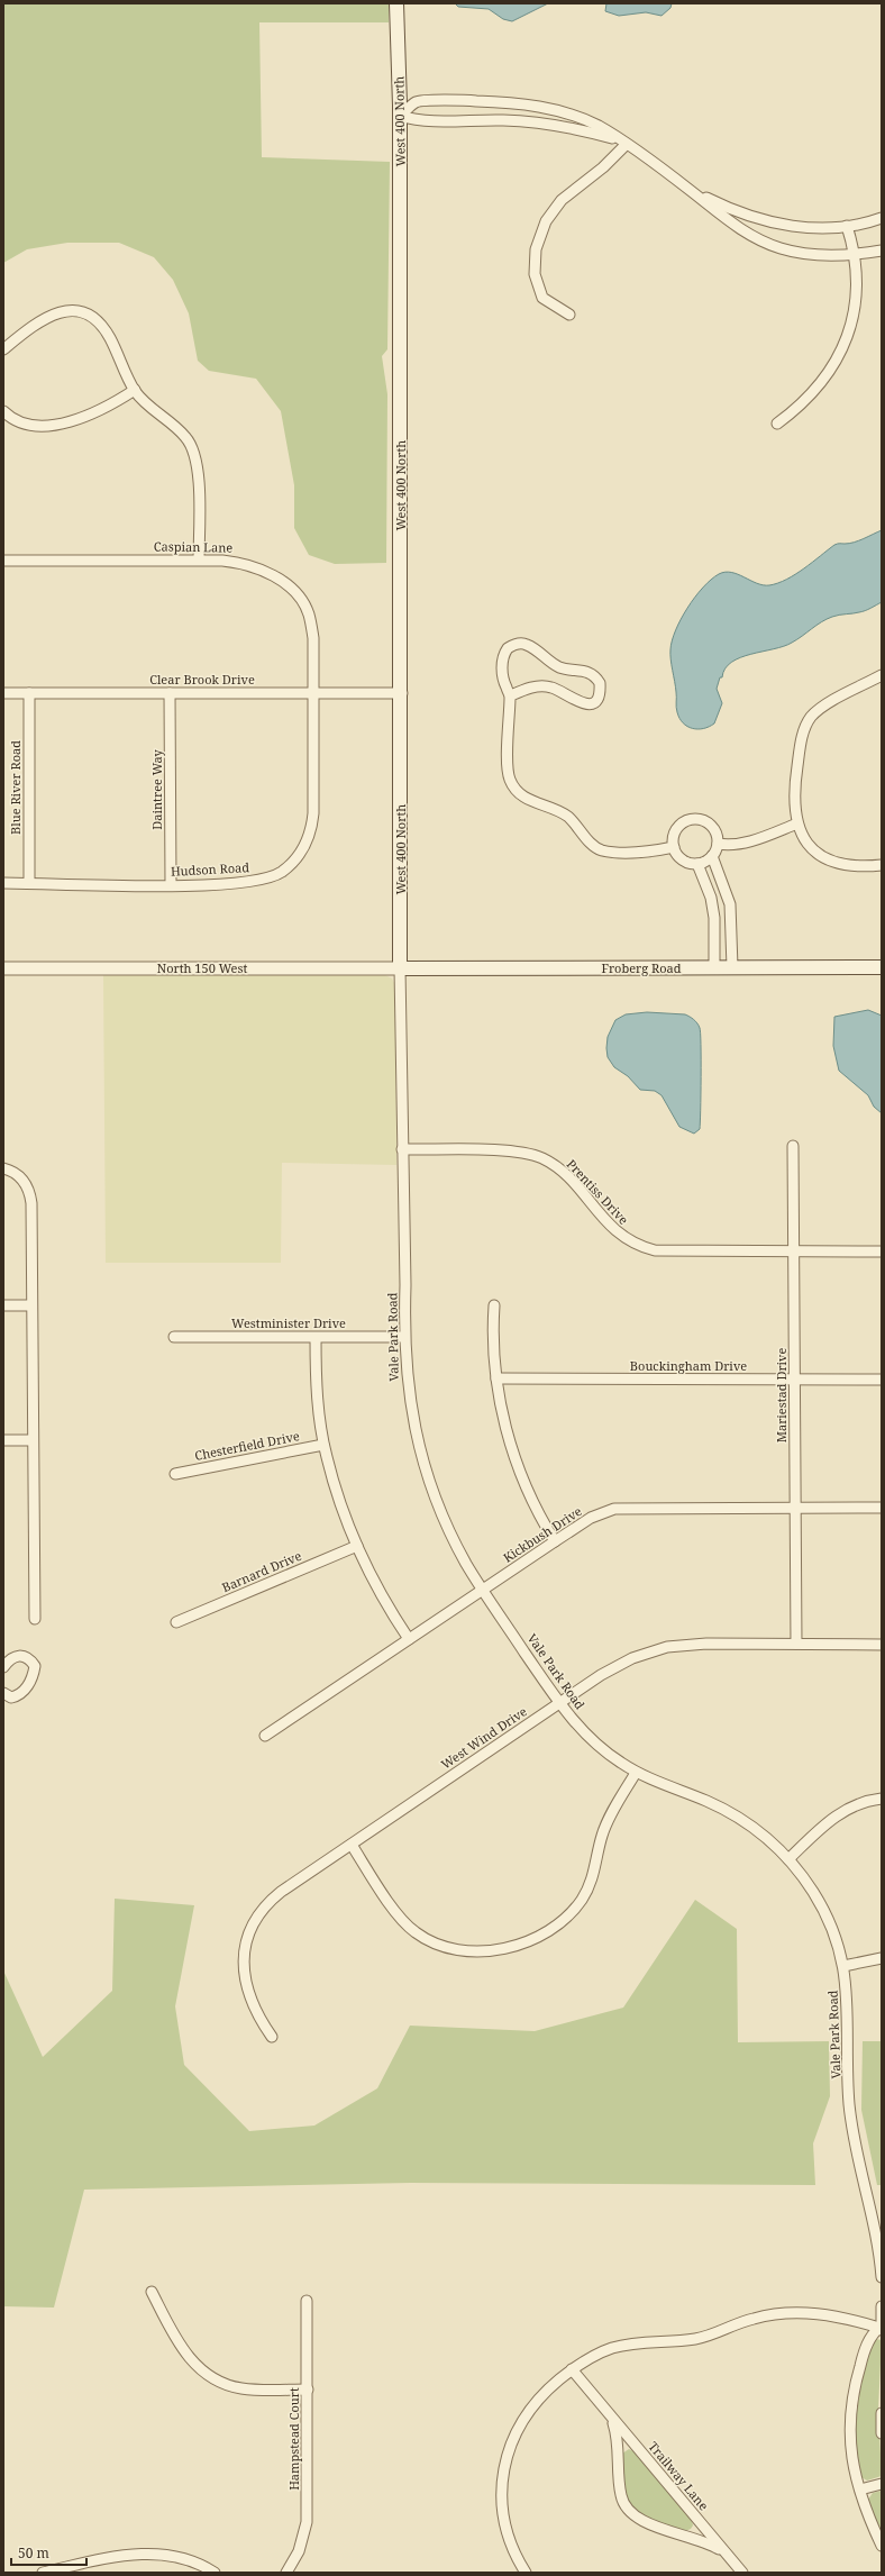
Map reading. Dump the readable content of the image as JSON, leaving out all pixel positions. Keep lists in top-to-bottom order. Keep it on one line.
{"streets":{"main road":["West 400 North","Froberg Road"],"street":["Caspian Lane","Clear Brook Drive","Blue River Road","Daintree Way","Hudson Road","North 150 West","Prentiss Drive","Westminister Drive","Vale Park Road","Bouckingham Drive","Mariestad Drive","Chesterfield Drive","Kickbush Drive","Barnard Drive","West Wind Drive","Hampstead Court","Trailway Lane"]},"crossings":[["West 400 North","Clear Brook Drive"],["West 400 North","North 150 West"],["West 400 North","Froberg Road"],["West 400 North","Vale Park Road"],["Caspian Lane","Clear Brook Drive"],["Caspian Lane","Hudson Road"],["Clear Brook Drive","Blue River Road"],["Clear Brook Drive","Daintree Way"],["Clear Brook Drive","Hudson Road"],["Blue River Road","Hudson Road"],["Daintree Way","Hudson Road"],["North 150 West","Froberg Road"],["North 150 West","Vale Park Road"],["Froberg Road","Vale Park Road"],["Prentiss Drive","Vale Park Road"],["Prentiss Drive","Mariestad Drive"],["Westminister Drive","Vale Park Road"],["Vale Park Road","Kickbush Drive"],["Vale Park Road","West Wind Drive"],["Bouckingham Drive","Mariestad Drive"],["Mariestad Drive","Kickbush Drive"],["Mariestad Drive","West Wind Drive"]],"scale_bar":"50 m"}
